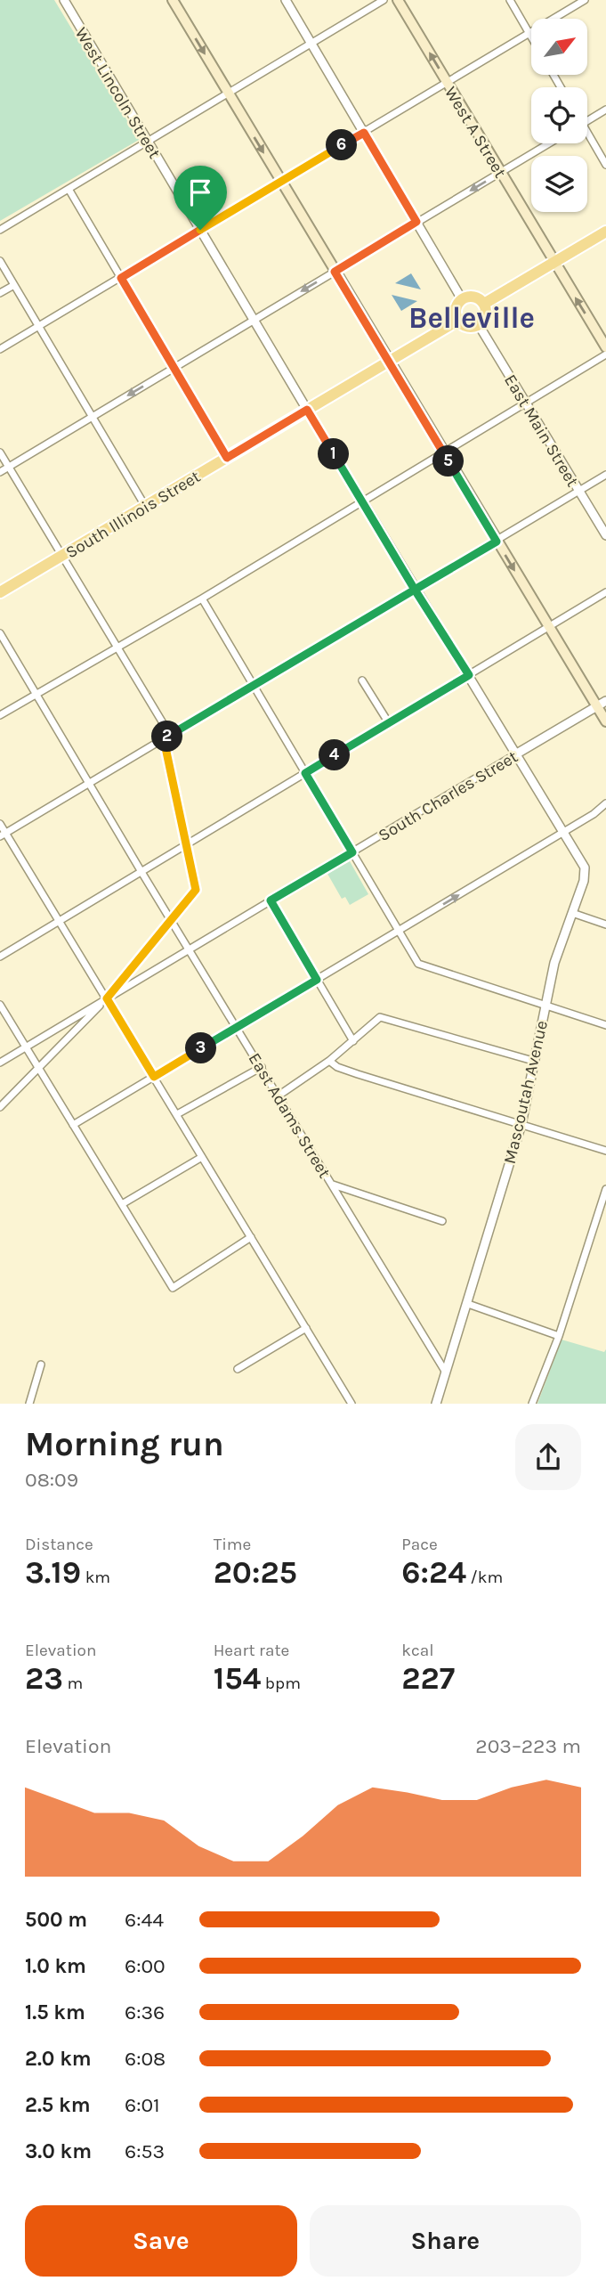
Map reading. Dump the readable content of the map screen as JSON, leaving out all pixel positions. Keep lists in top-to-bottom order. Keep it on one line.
{"streets":{"main road":["West A Street","South Illinois Street"],"street":["West Lincoln Street","East Main Street","South Charles Street","Mascoutah Avenue","East Adams Street"]},"crossings":[["West Lincoln Street","South Illinois Street"],["West Lincoln Street","Mascoutah Avenue"],["East Main Street","South Illinois Street"],["South Charles Street","Mascoutah Avenue"],["South Charles Street","East Adams Street"],["Mascoutah Avenue","East Adams Street"]],"one_way":["West A Street"],"districts":["Belleville"],"north":"top right","page":{"pins":["6","1","5","2","4","3"],"heading":["Morning run","08:09"],"stats":[["Distance","3.19 km"],["Time","20:25"],["Pace","6:24 /km"],["Elevation","23 m"],["Heart rate","154 bpm"],["kcal","227"]],"chart":["Elevation","203–223 m"],"list":[{"name":"500 m","note":"6:44"},{"name":"1.0 km","note":"6:00"},{"name":"1.5 km","note":"6:36"},{"name":"2.0 km","note":"6:08"},{"name":"2.5 km","note":"6:01"},{"name":"3.0 km","note":"6:53"}],"buttons":["Save","Share"]}}
